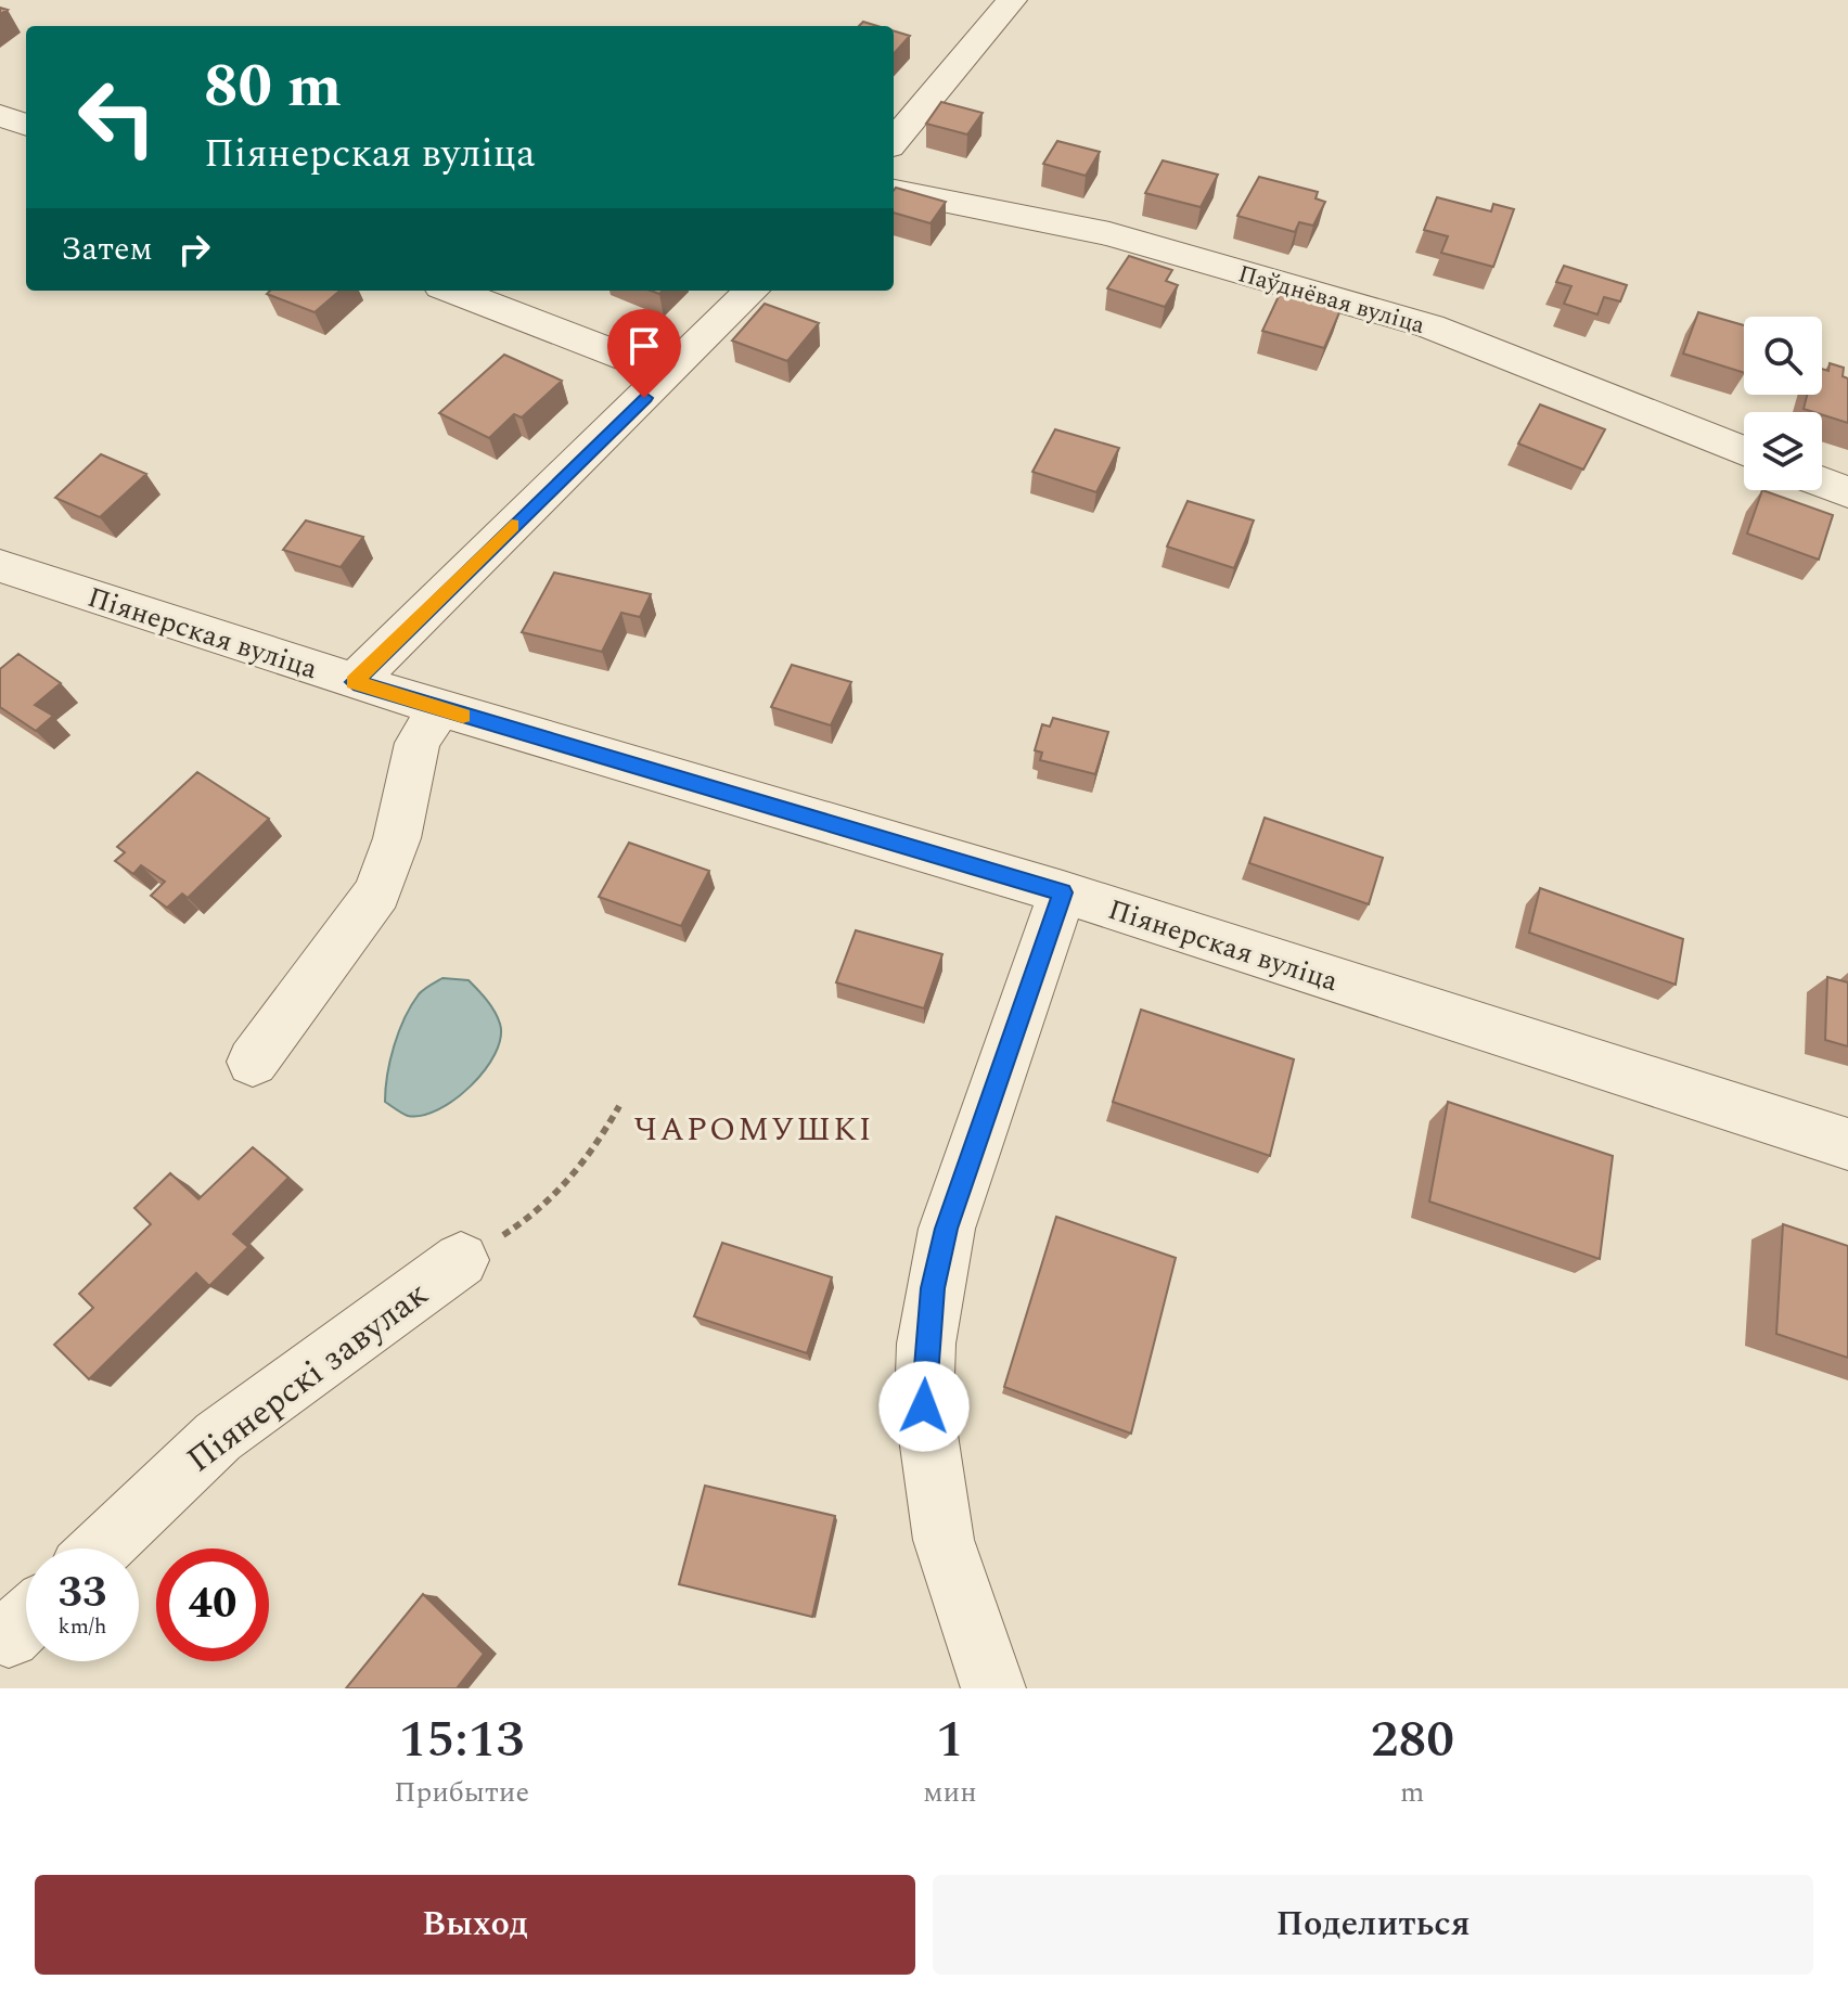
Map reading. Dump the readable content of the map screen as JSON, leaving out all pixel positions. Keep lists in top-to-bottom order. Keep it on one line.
{"streets":{"street":["Паўднёвая вуліца","Піянерская вуліца","Піянерскі завулак"]},"districts":["ЧАРОМУШКІ"],"page":{"turn":["80 m","Піянерская вуліца"],"then":"Затем","speed":"33 km/h","limit":"40","eta":["15:13","Прибытие","1","мин","280","m"],"buttons":["Выход","Поделиться"]}}
